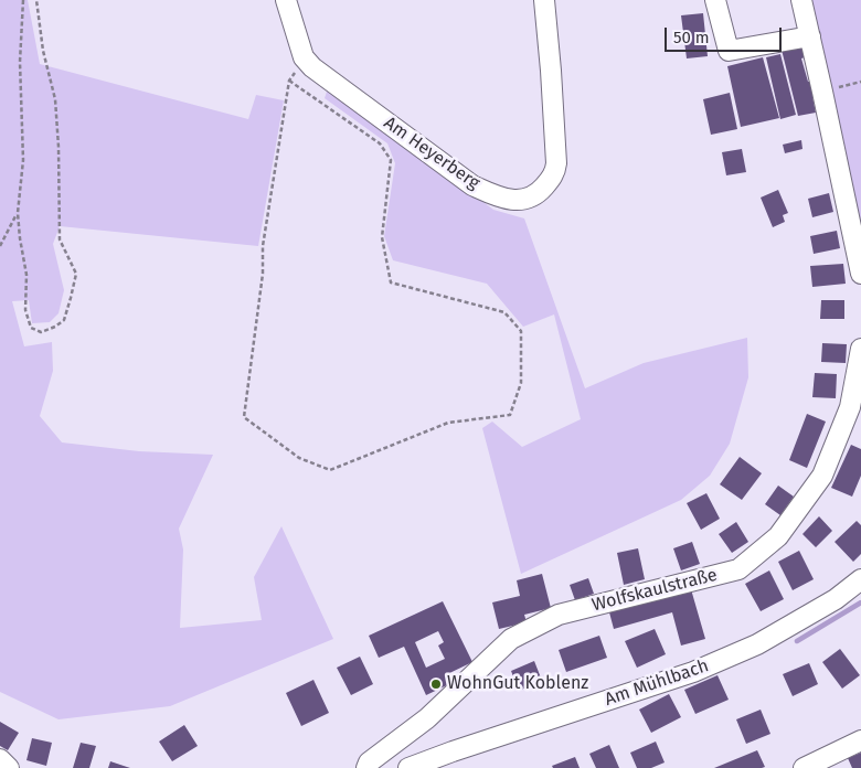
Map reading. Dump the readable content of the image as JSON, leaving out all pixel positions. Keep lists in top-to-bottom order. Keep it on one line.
{"streets":{"street":["Am Heyerberg","Wolfskaulstraße","Am Mühlbach"]},"places":["WohnGut Koblenz"],"scale_bar":"50 m"}
